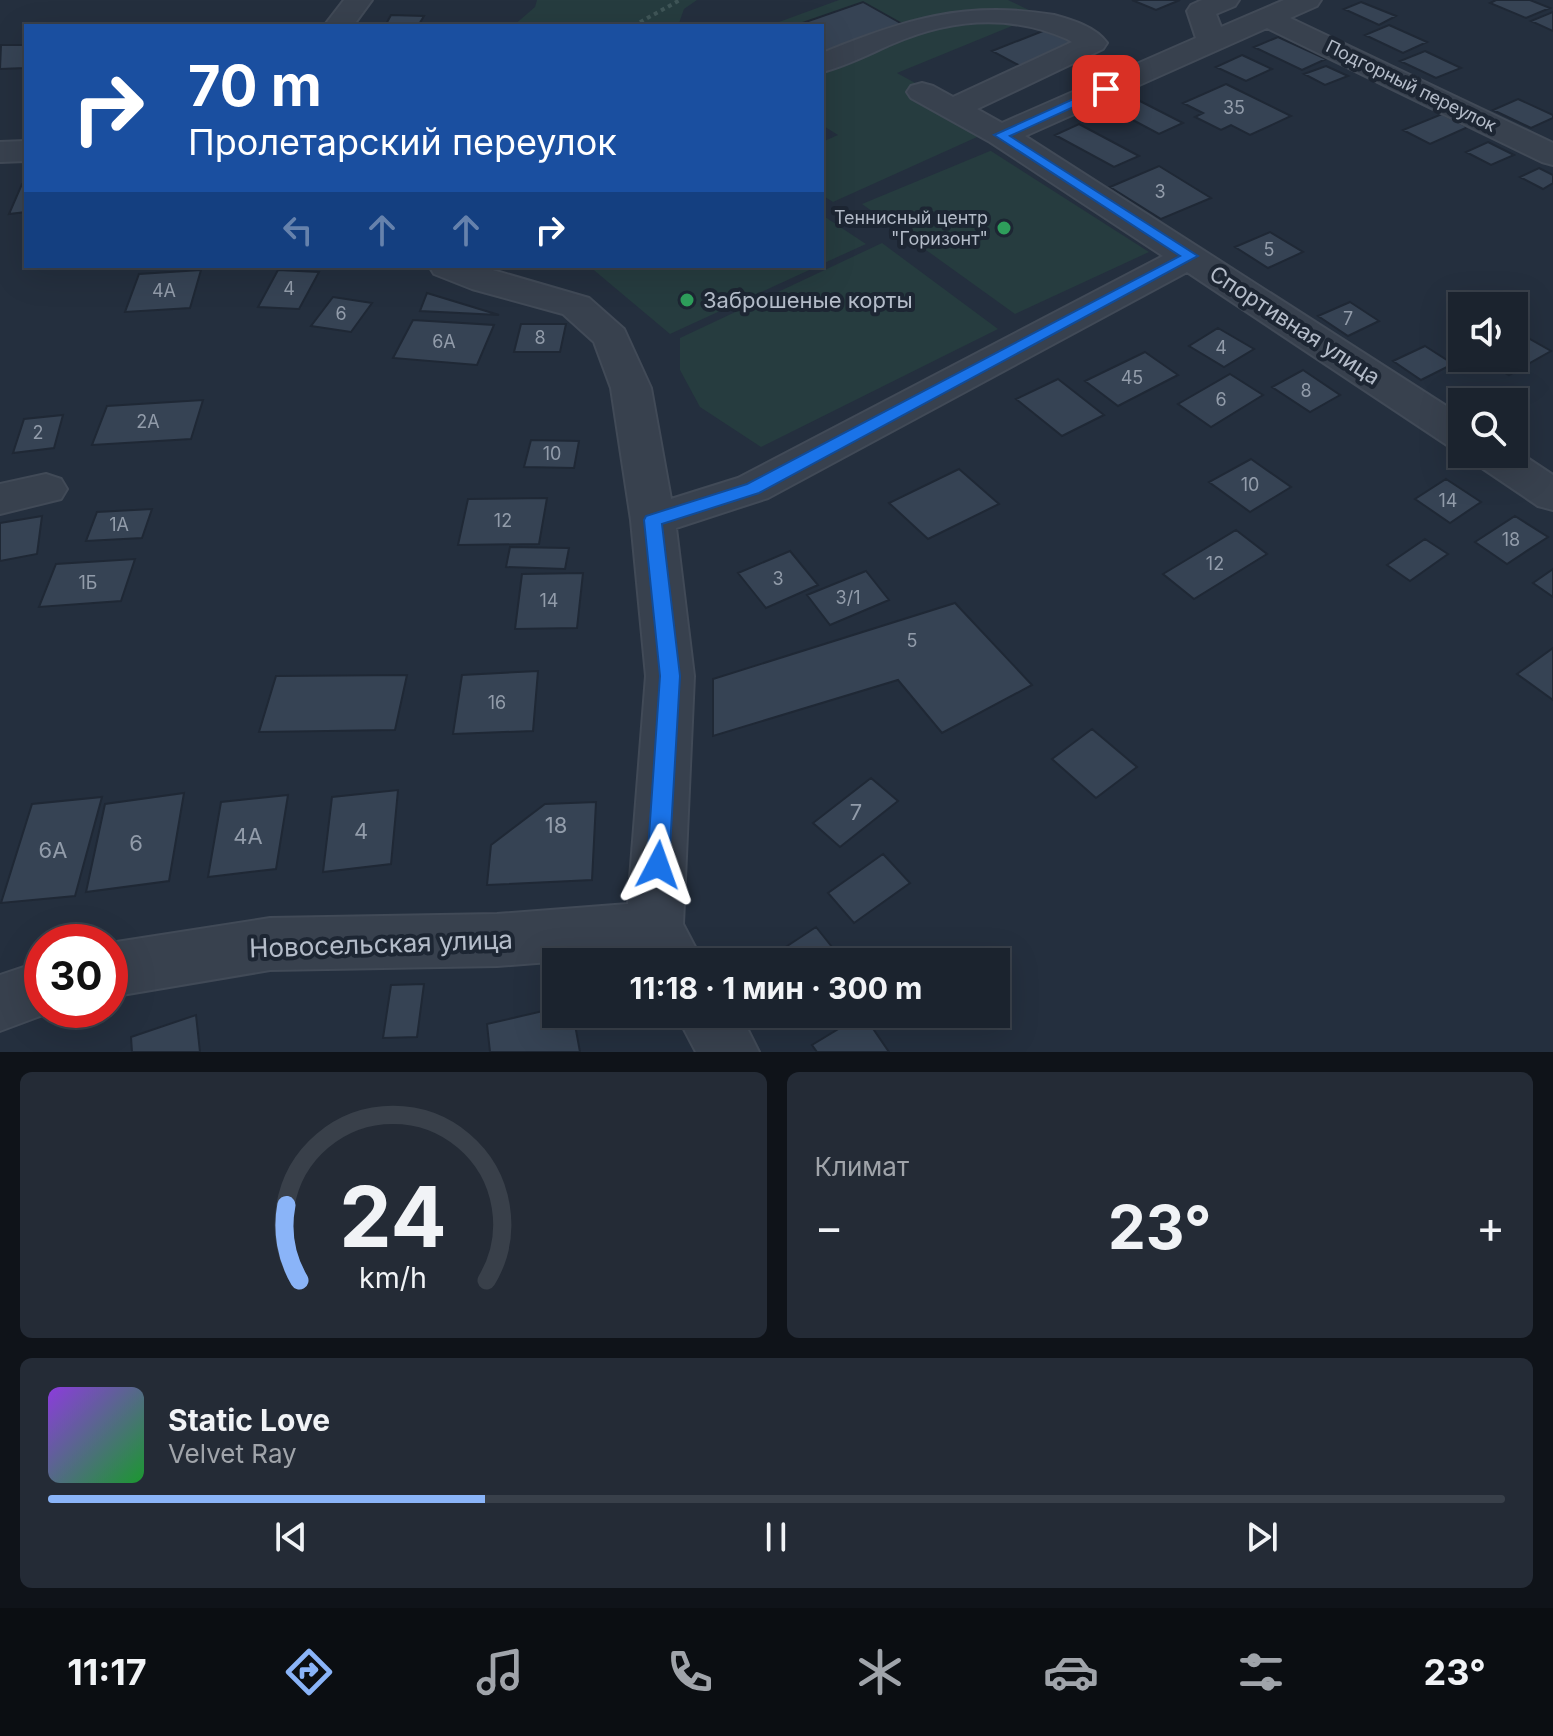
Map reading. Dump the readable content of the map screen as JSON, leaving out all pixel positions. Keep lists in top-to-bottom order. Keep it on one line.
{"streets":{"street":["Подгорный переулок","Спортивная улица","Новосельская улица"]},"places":["Теннисный центр \"Горизонт\"","Заброшеные корты"],"house_numbers":["35","3","5","4","4А","6","7","8","6А","4","45","8","6","2А","2","10","10","14","12","1А","18","12","3","1Б","3/1","14","5","16","7","18","4","4А","6","6А"],"page":{"turn":["70 m","Пролетарский переулок"],"limit":"30","trip":"11:18 · 1 мин · 300 m","tile":"Климат","heat":["−","23°","+"],"song":["Static Love","Velvet Ray"],"tabs":["11:17","23°"],"gauge":["24","km/h"]}}
